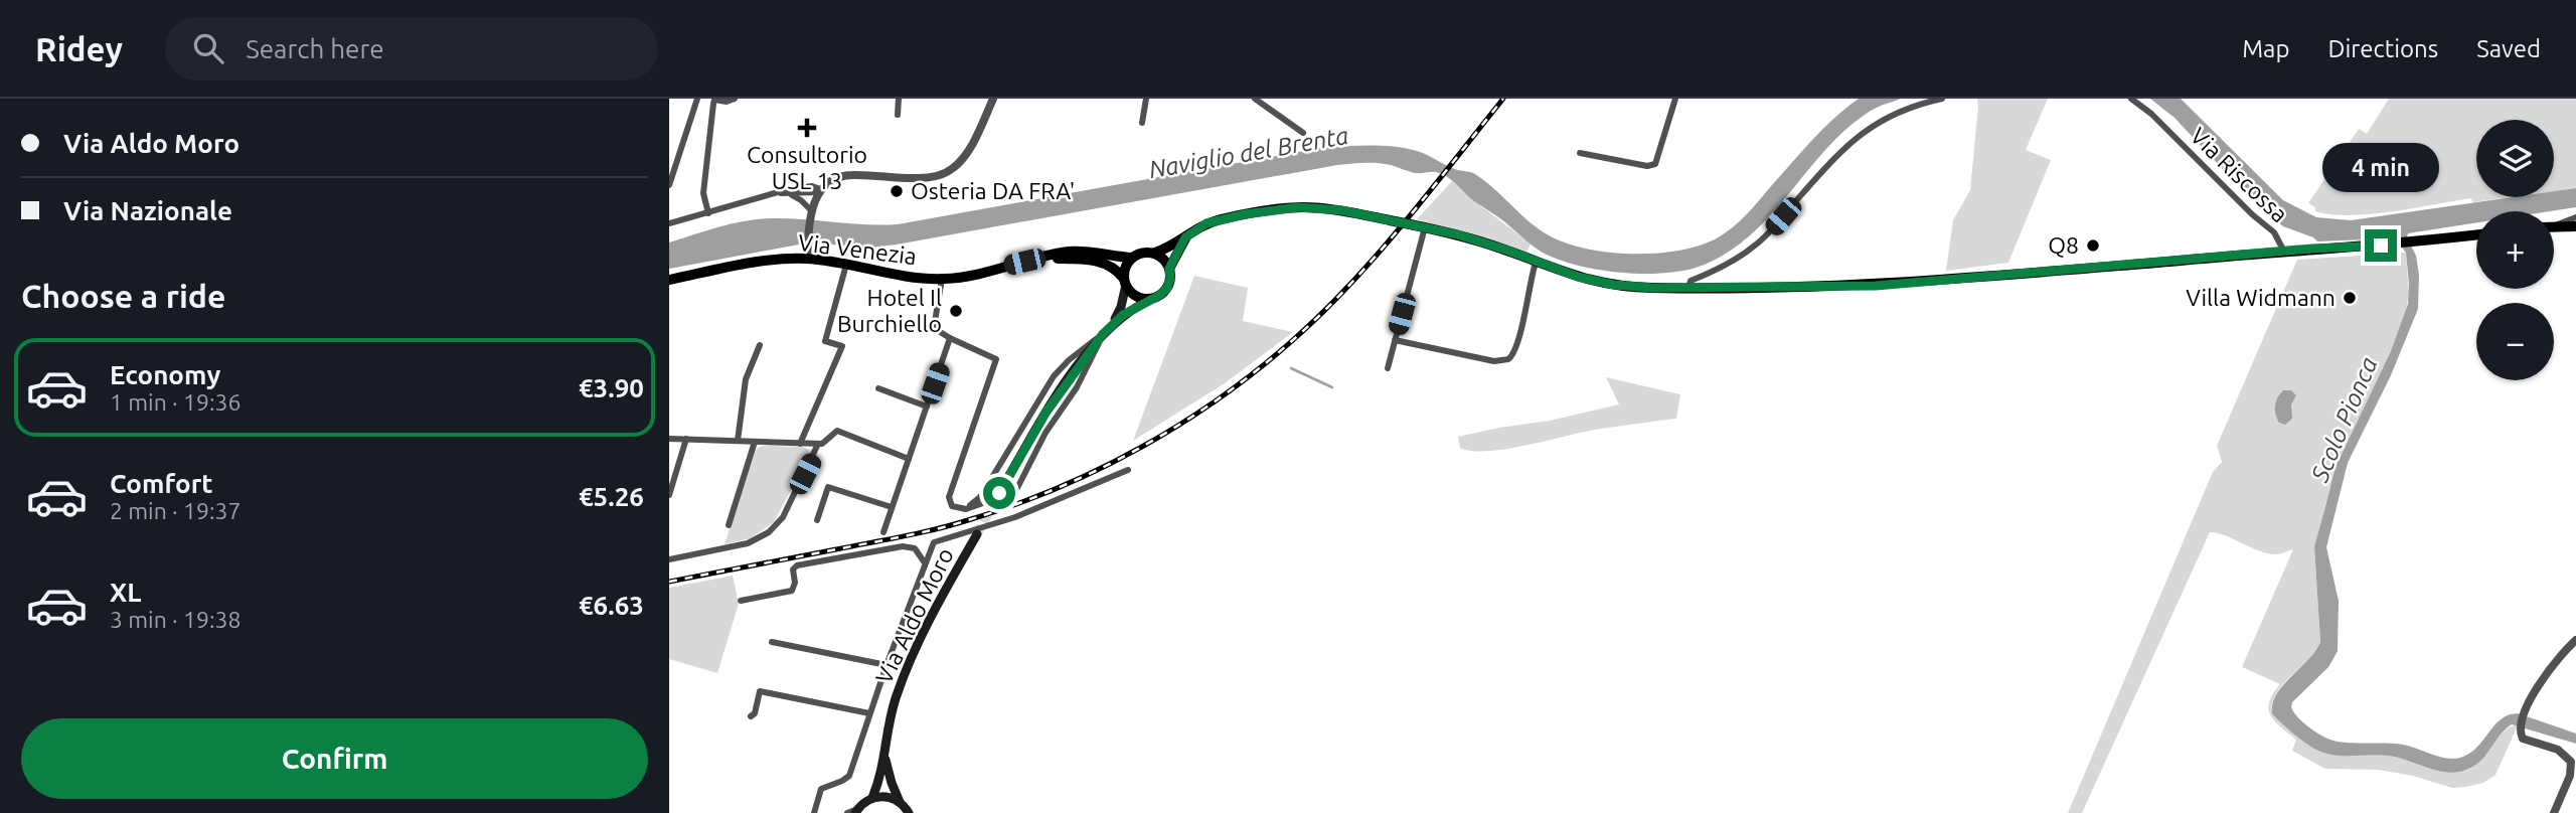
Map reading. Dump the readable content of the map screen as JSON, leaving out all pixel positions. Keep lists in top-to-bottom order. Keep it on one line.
{"streets":{"main road":["Via Venezia","Via Aldo Moro"],"street":["Via Riscossa"]},"water":["Naviglio del Brenta","Scolo Pionca"],"places":{"health":["Consultorio USL 13"],"other":["Osteria DA FRA'","Q8","Villa Widmann","Hotel Il Burchiello"]},"page":{"header":"Ridey","search":"Search here","nav":["Map","Directions","Saved"],"banner":["Via Aldo Moro","Via Nazionale"],"map_buttons":["+","−"],"bubble":"4 min","heading":"Choose a ride","list":[{"name":"Economy","note":"1 min · 19:36","value":"€3.90"},{"name":"Comfort","note":"2 min · 19:37","value":"€5.26"},{"name":"XL","note":"3 min · 19:38","value":"€6.63"}],"buttons":"Confirm"}}
